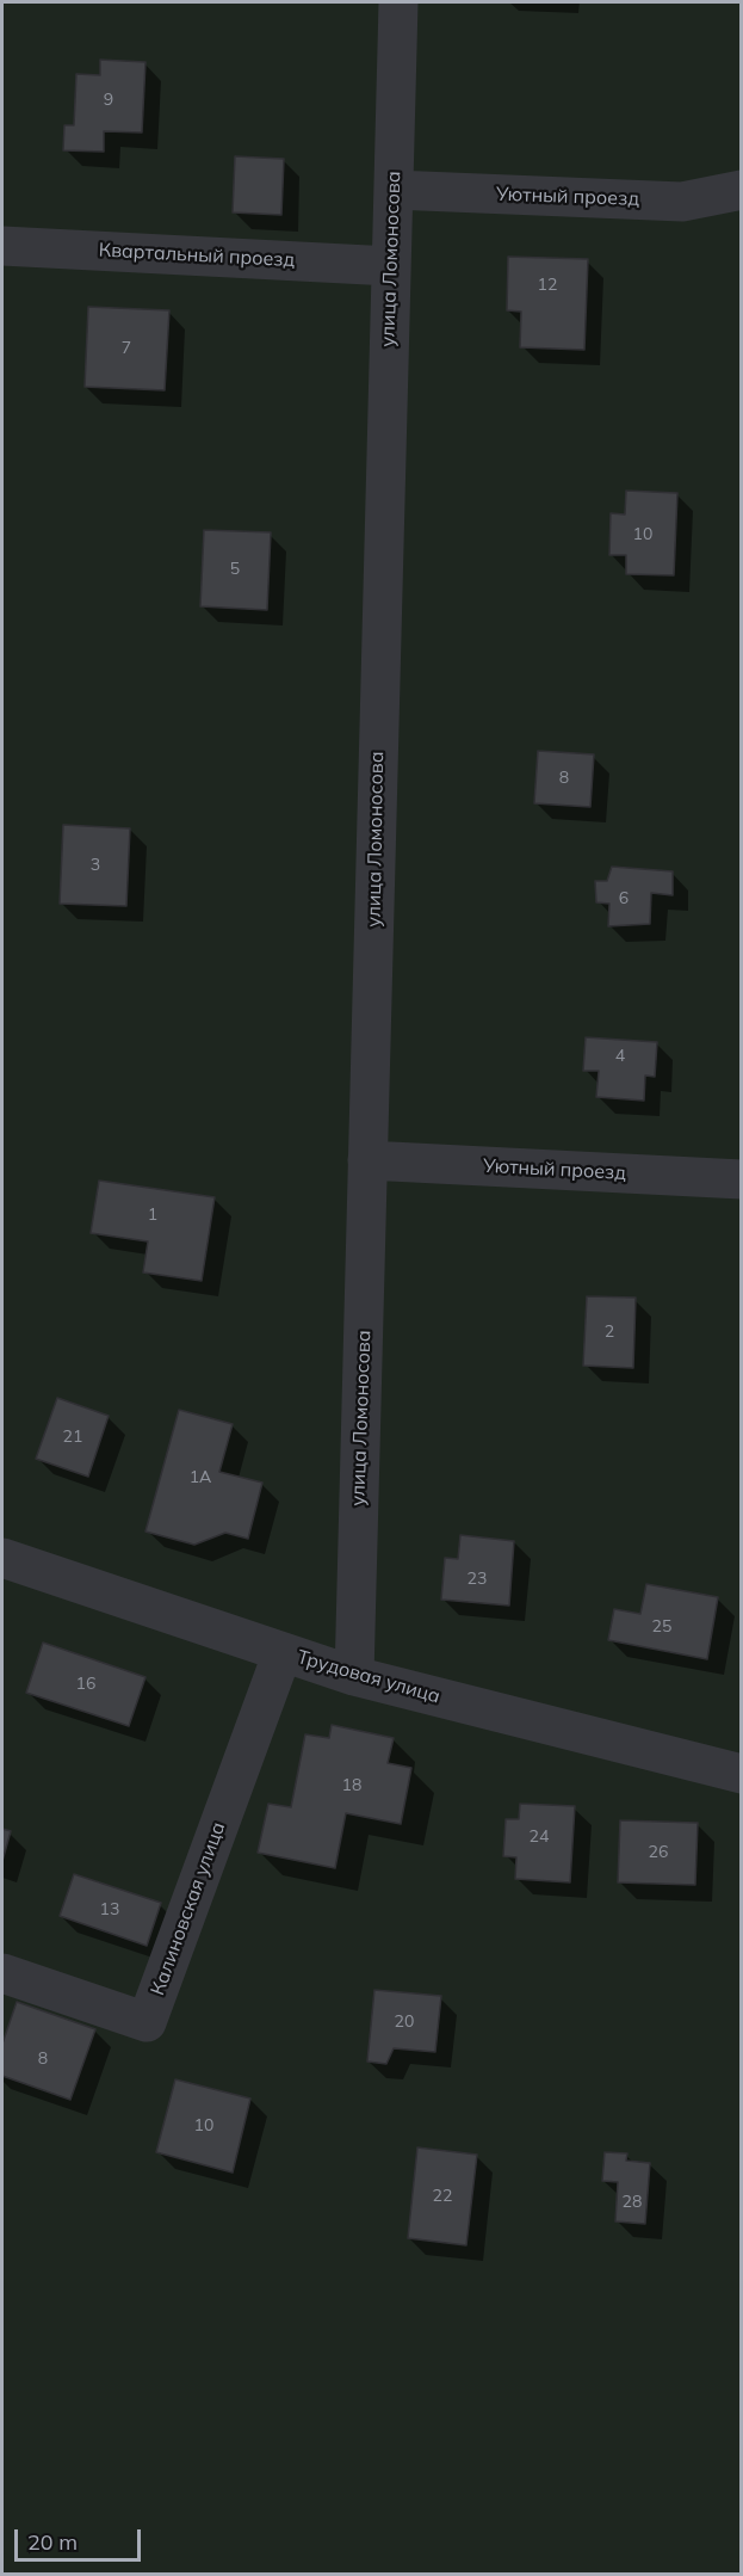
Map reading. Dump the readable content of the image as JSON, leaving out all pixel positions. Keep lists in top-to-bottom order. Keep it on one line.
{"streets":{"street":["Уютный проезд","Квартальный проезд","улица Ломоносова","Трудовая улица","Калиновская улица"]},"crossings":[["Уютный проезд","улица Ломоносова"],["Квартальный проезд","улица Ломоносова"],["улица Ломоносова","Трудовая улица"],["Трудовая улица","Калиновская улица"]],"house_numbers":["9","12","7","10","5","8","3","6","4","1","2","21","1А","23","25","16","18","24","26","13","20","8","10","22","28"],"scale_bar":"20 m"}
